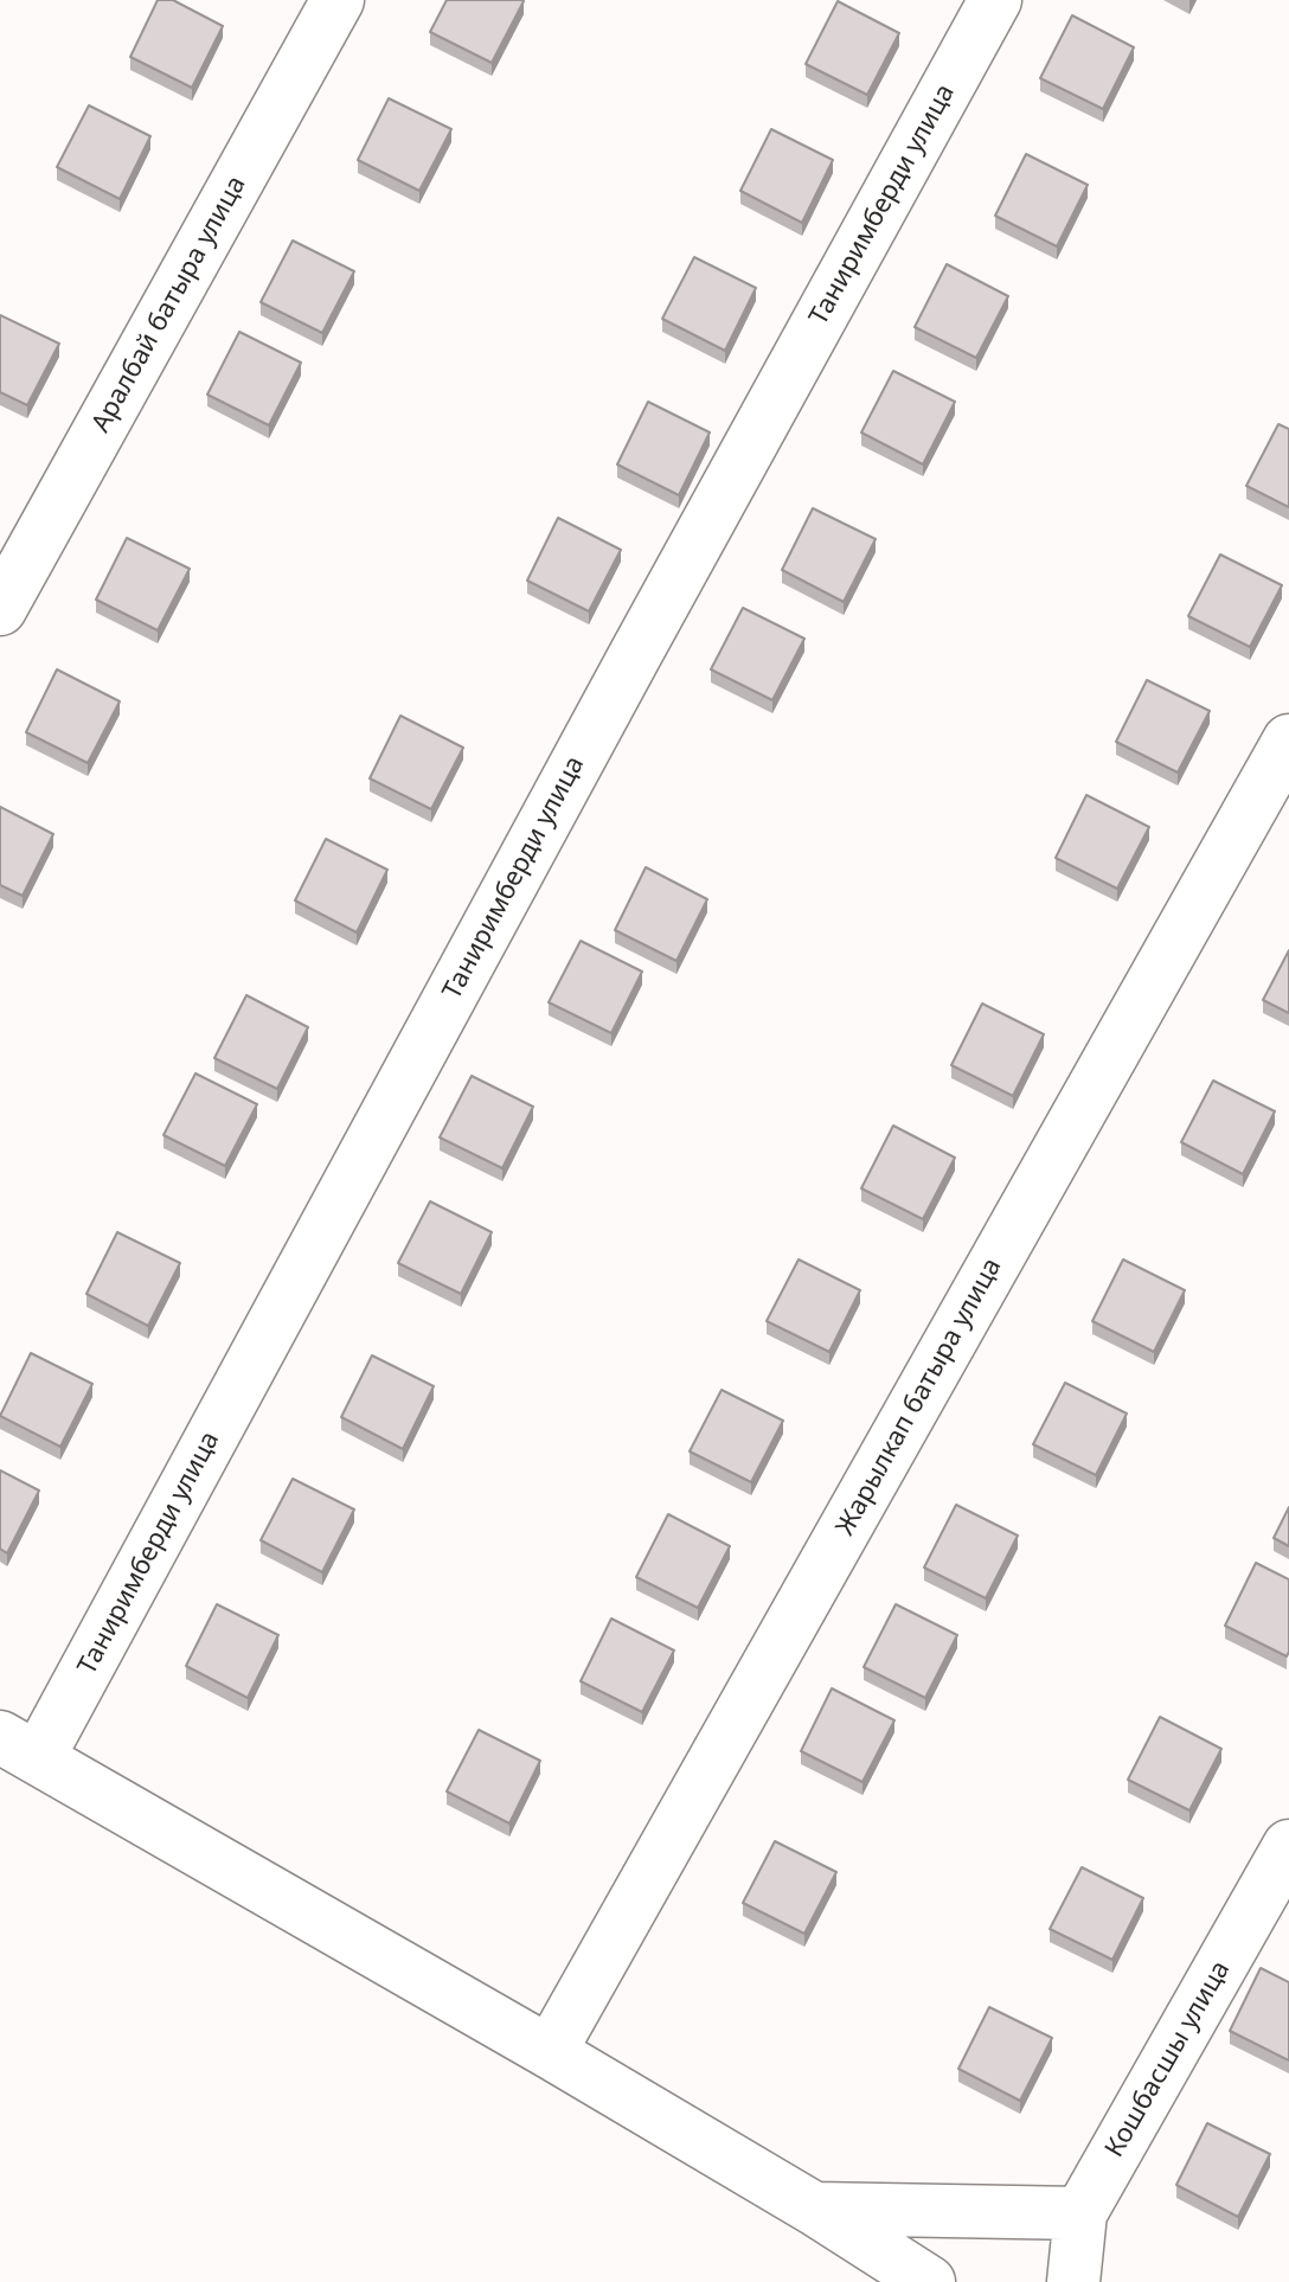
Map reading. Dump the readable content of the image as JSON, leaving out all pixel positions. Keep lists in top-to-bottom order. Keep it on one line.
{"streets":{"street":["Таниримберди улица","Аралбай батыра улица","Жарылкап батыра улица","Кошбасшы улица"]}}
